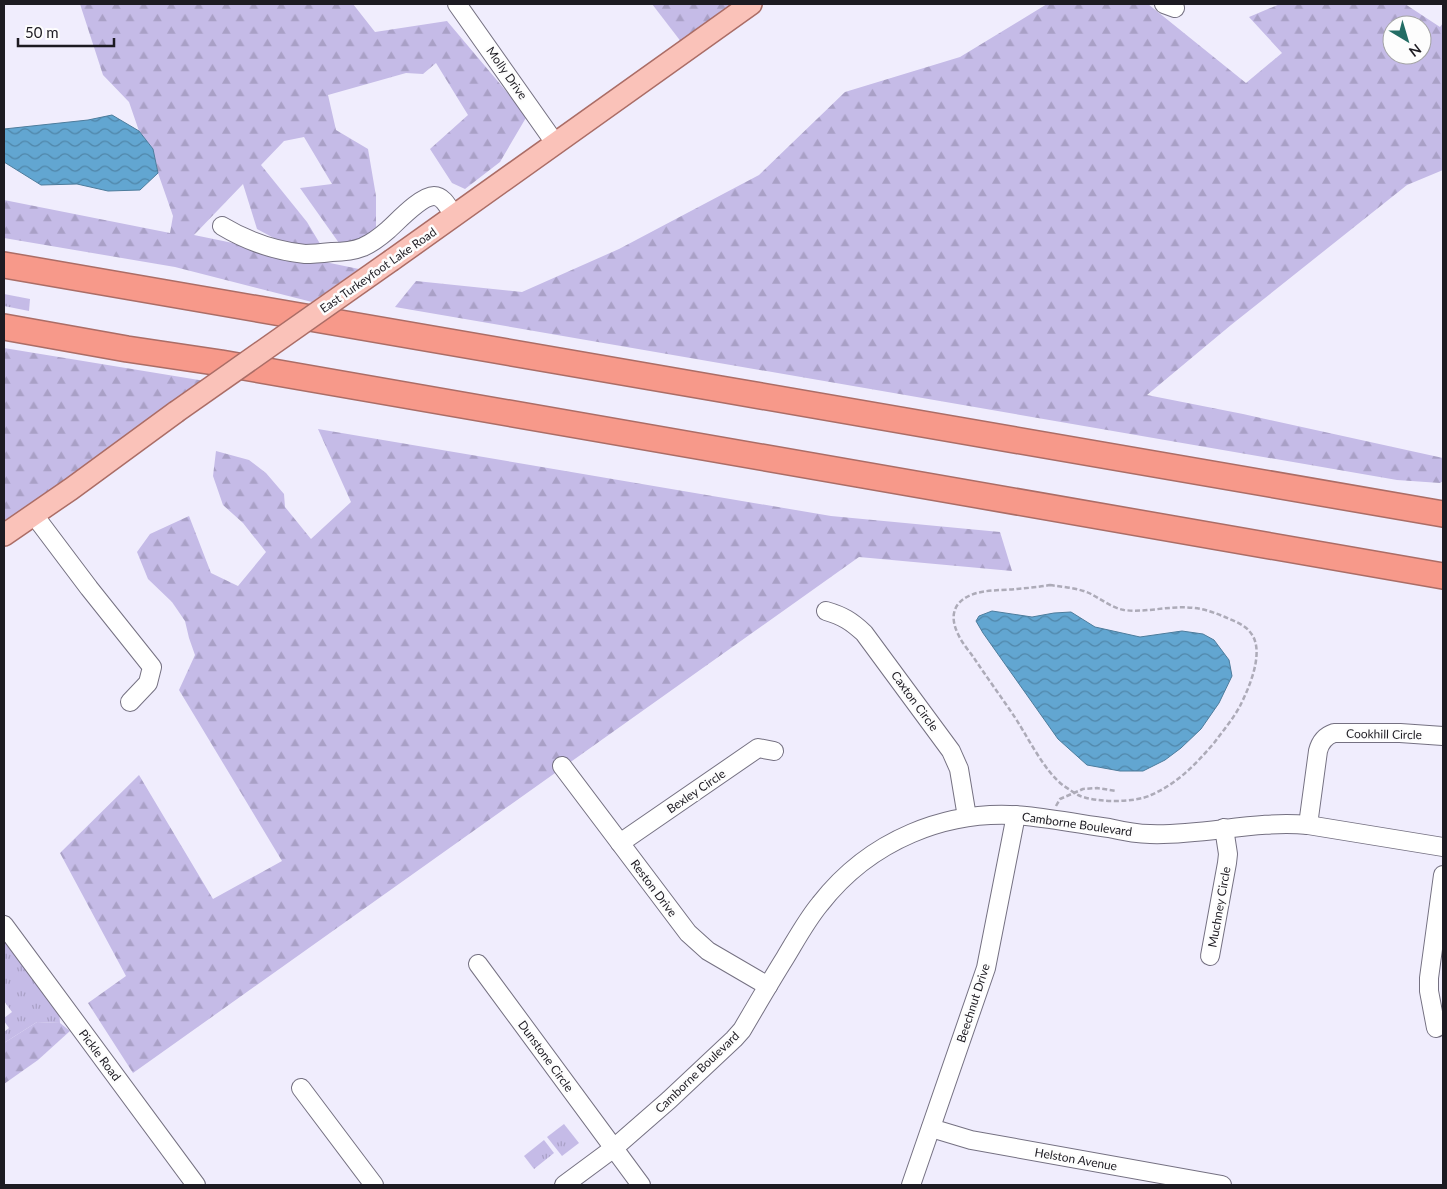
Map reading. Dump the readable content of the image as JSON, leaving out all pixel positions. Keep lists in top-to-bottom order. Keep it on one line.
{"streets":{"main road":["East Turkeyfoot Lake Road"],"street":["Molly Drive","Caxton Circle","Cookhill Circle","Bexley Circle","Camborne Boulevard","Reston Drive","Muchney Circle","Beechnut Drive","Pickle Road","Dunstone Circle","Helston Avenue"]},"crossings":[["Molly Drive","East Turkeyfoot Lake Road"],["Caxton Circle","Camborne Boulevard"],["Cookhill Circle","Camborne Boulevard"],["Bexley Circle","Reston Drive"],["Camborne Boulevard","Reston Drive"],["Camborne Boulevard","Muchney Circle"],["Camborne Boulevard","Beechnut Drive"],["Camborne Boulevard","Dunstone Circle"],["Beechnut Drive","Helston Avenue"]],"scale_bar":"50 m","north":"bottom right"}
